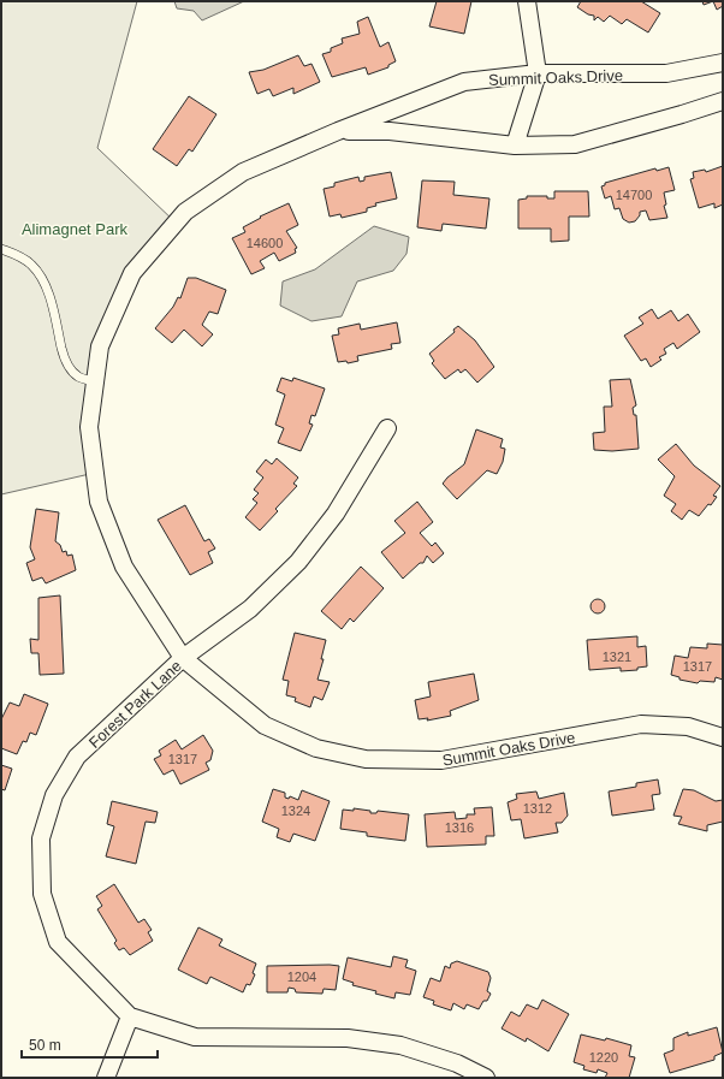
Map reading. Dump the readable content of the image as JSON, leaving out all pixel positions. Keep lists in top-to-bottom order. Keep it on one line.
{"streets":{"street":["Summit Oaks Drive","Forest Park Lane"]},"crossings":[["Summit Oaks Drive","Forest Park Lane"]],"parks":["Alimagnet Park"],"house_numbers":["14700","14600","1321","1317","1317","1312","1324","1316","1204","1220"],"scale_bar":"50 m"}
